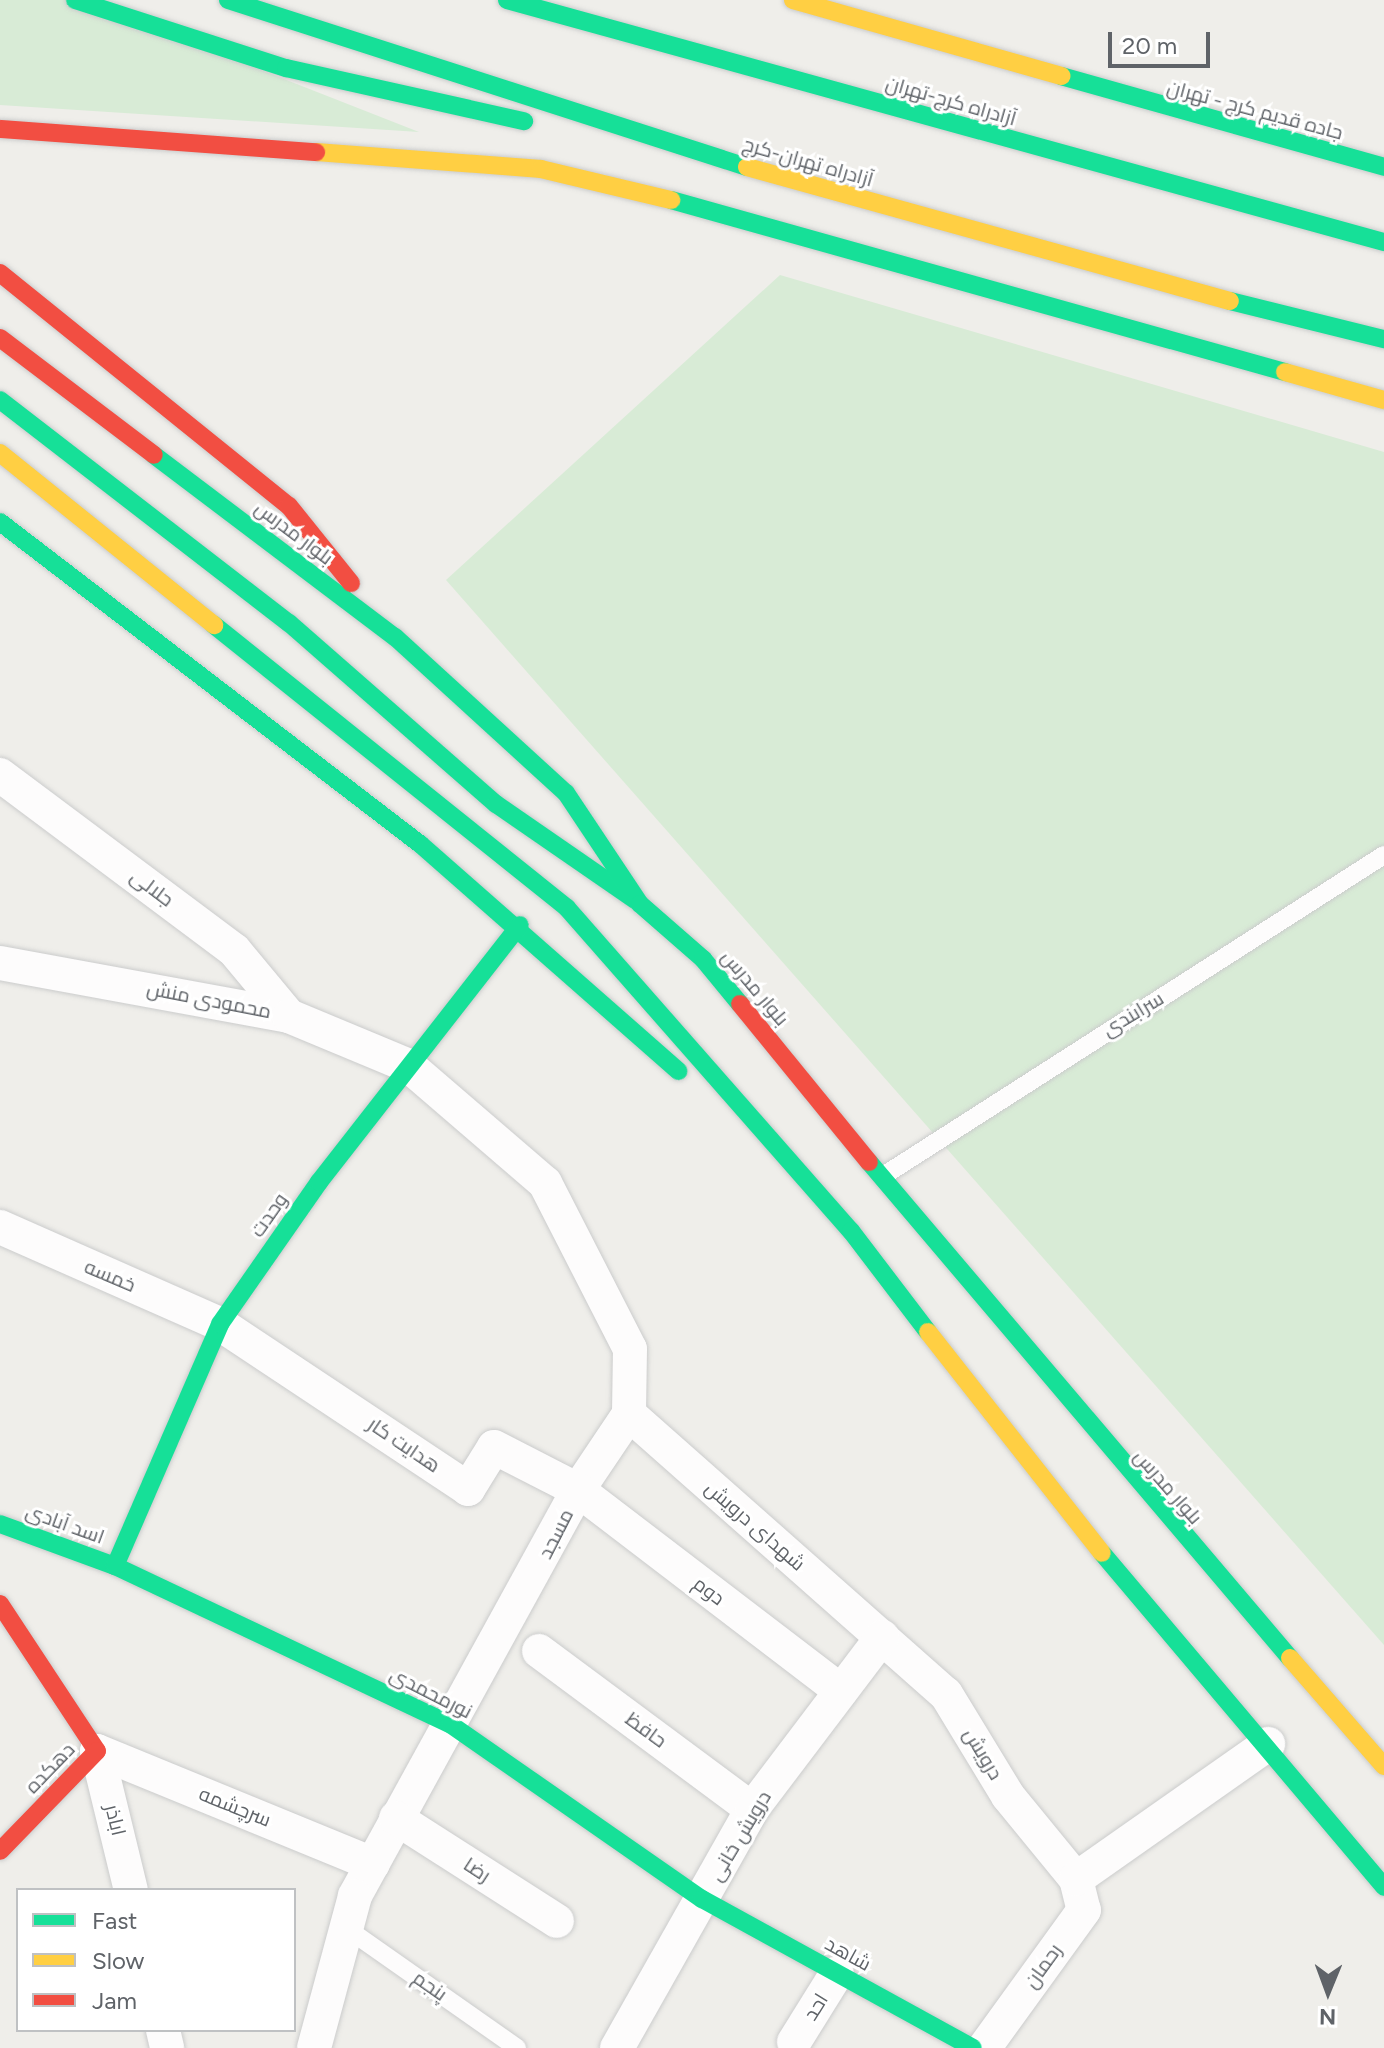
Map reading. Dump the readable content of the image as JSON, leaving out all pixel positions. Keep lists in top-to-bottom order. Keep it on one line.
{"streets":{"main road":["آزادراه کرج-تهران","جاده قدیم کرج - تهران","آزادراه تهران-کرج","بلوار مدرس","وحدت","اسد آبادی","نورمحمدی","دهکده","شاهد"],"street":["جلالی","محمودی منش","خمسه","هدایت کار","شهدای درویش","مسجد","دوم","حافظ","درویش","سرچشمه","اباذر","درویش خانی","رضا","رحمان","احد"],"lane":["سرابندی","پنجم"]},"crossings":[["بلوار مدرس","سرابندی"],["جلالی","محمودی منش"],["محمودی منش","وحدت"],["وحدت","خمسه"],["وحدت","هدایت کار"],["وحدت","اسد آبادی"],["وحدت","نورمحمدی"],["خمسه","هدایت کار"],["هدایت کار","مسجد"],["هدایت کار","دوم"],["اسد آبادی","نورمحمدی"],["شهدای درویش","مسجد"],["شهدای درویش","درویش"],["شهدای درویش","درویش خانی"],["مسجد","دوم"],["مسجد","نورمحمدی"],["مسجد","سرچشمه"],["مسجد","رضا"],["مسجد","پنجم"],["دوم","درویش خانی"],["نورمحمدی","درویش خانی"],["نورمحمدی","شاهد"],["حافظ","درویش خانی"],["درویش","درویش خانی"],["درویش","رحمان"],["دهکده","سرچشمه"],["دهکده","اباذر"],["سرچشمه","اباذر"],["درویش خانی","شاهد"],["شاهد","احد"]],"legend":["Fast","Slow","Jam"],"scale_bar":"20 m","north":"bottom"}
